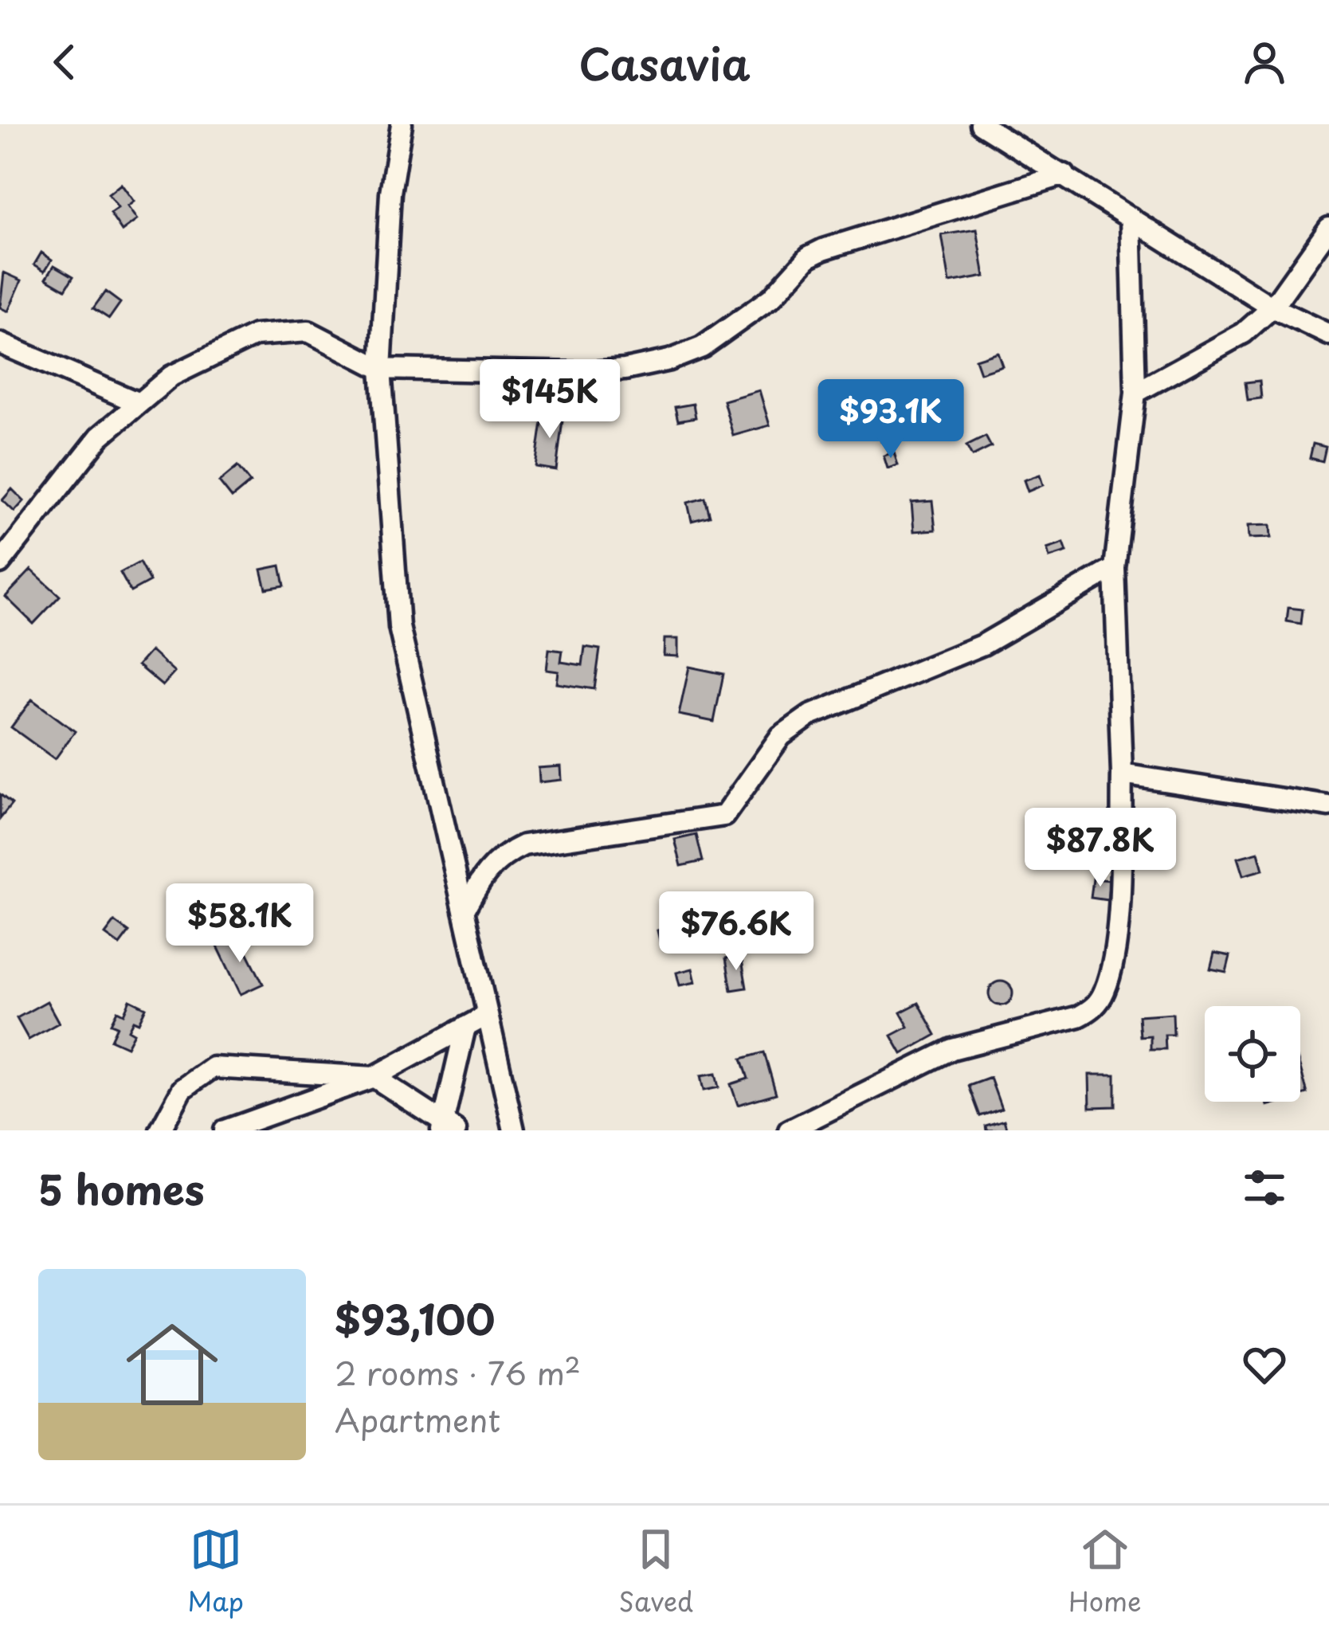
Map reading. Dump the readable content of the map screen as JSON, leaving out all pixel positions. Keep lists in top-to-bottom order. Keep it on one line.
{"page":{"header":"Casavia","price":["$145K","$93.1K","$87.8K","$58.1K","$76.6K"],"heading":"5 homes","list":[{"name":"$93,100","note":"2 rooms · 76 m² · Apartment"}],"tabs":["Map","Saved","Home"]}}
